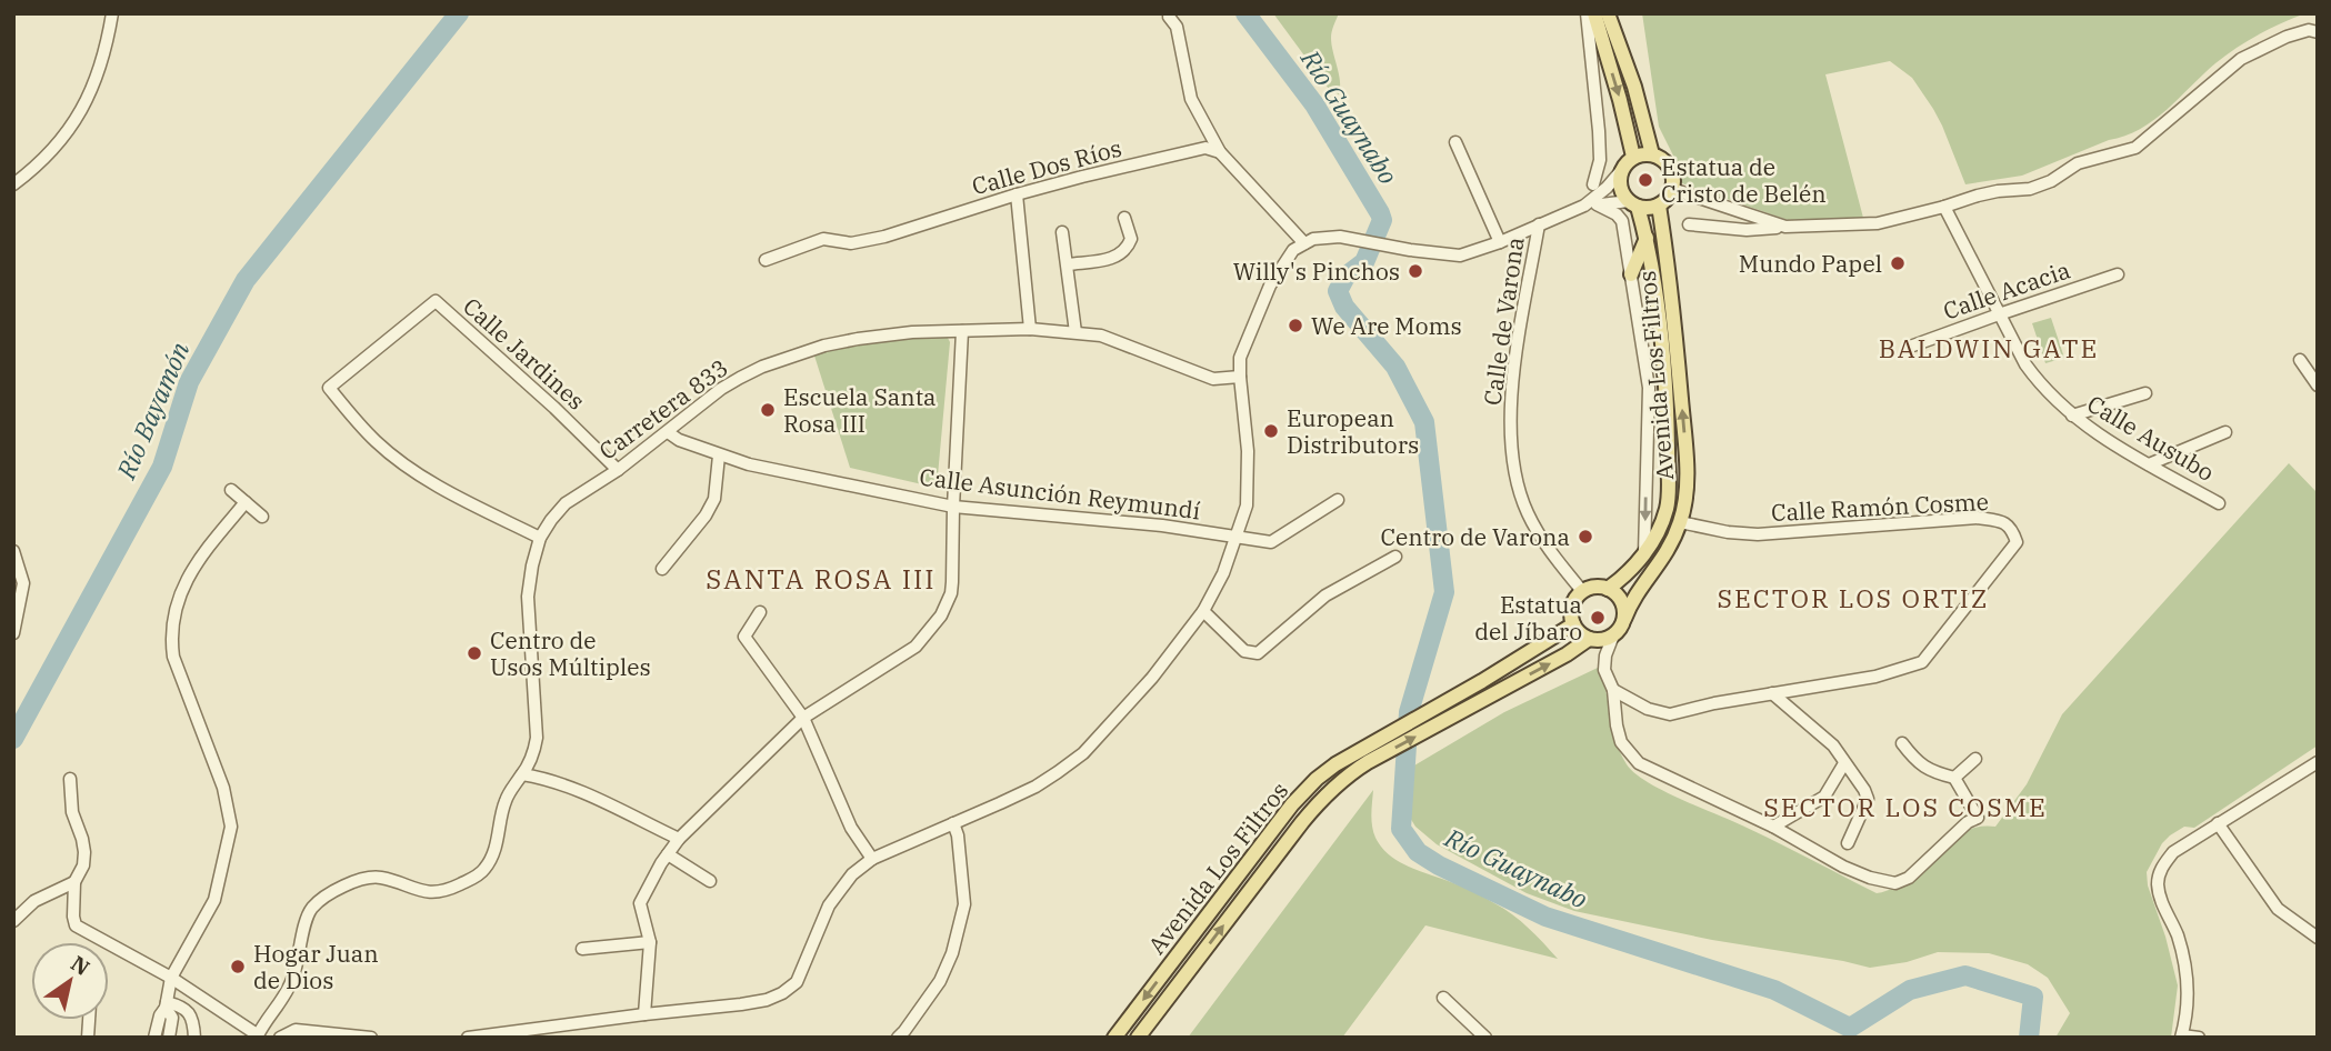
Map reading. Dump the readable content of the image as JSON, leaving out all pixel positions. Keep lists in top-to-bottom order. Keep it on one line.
{"streets":{"main road":["Avenida Los Filtros"],"street":["Calle Dos Ríos","Calle Acacia","Calle de Varona","Calle Jardines","Carretera 833","Calle Ausubo","Calle Asunción Reymundí","Calle Ramón Cosme"]},"crossings":[["Calle Acacia","Calle Ausubo"],["Calle de Varona","Avenida Los Filtros"],["Calle Jardines","Carretera 833"],["Avenida Los Filtros","Calle Ramón Cosme"],["Carretera 833","Calle Asunción Reymundí"]],"districts":["BALDWIN GATE","SANTA ROSA III","SECTOR LOS ORTIZ","SECTOR LOS COSME"],"water":["Río Guaynabo","Río Bayamón"],"places":["Estatua de Cristo de Belén","Mundo Papel","Willy's Pinchos","We Are Moms","Escuela Santa Rosa III","European Distributors","Centro de Varona","Estatua del Jíbaro","Centro de Usos Múltiples","Hogar Juan de Dios"],"north":"top right"}
